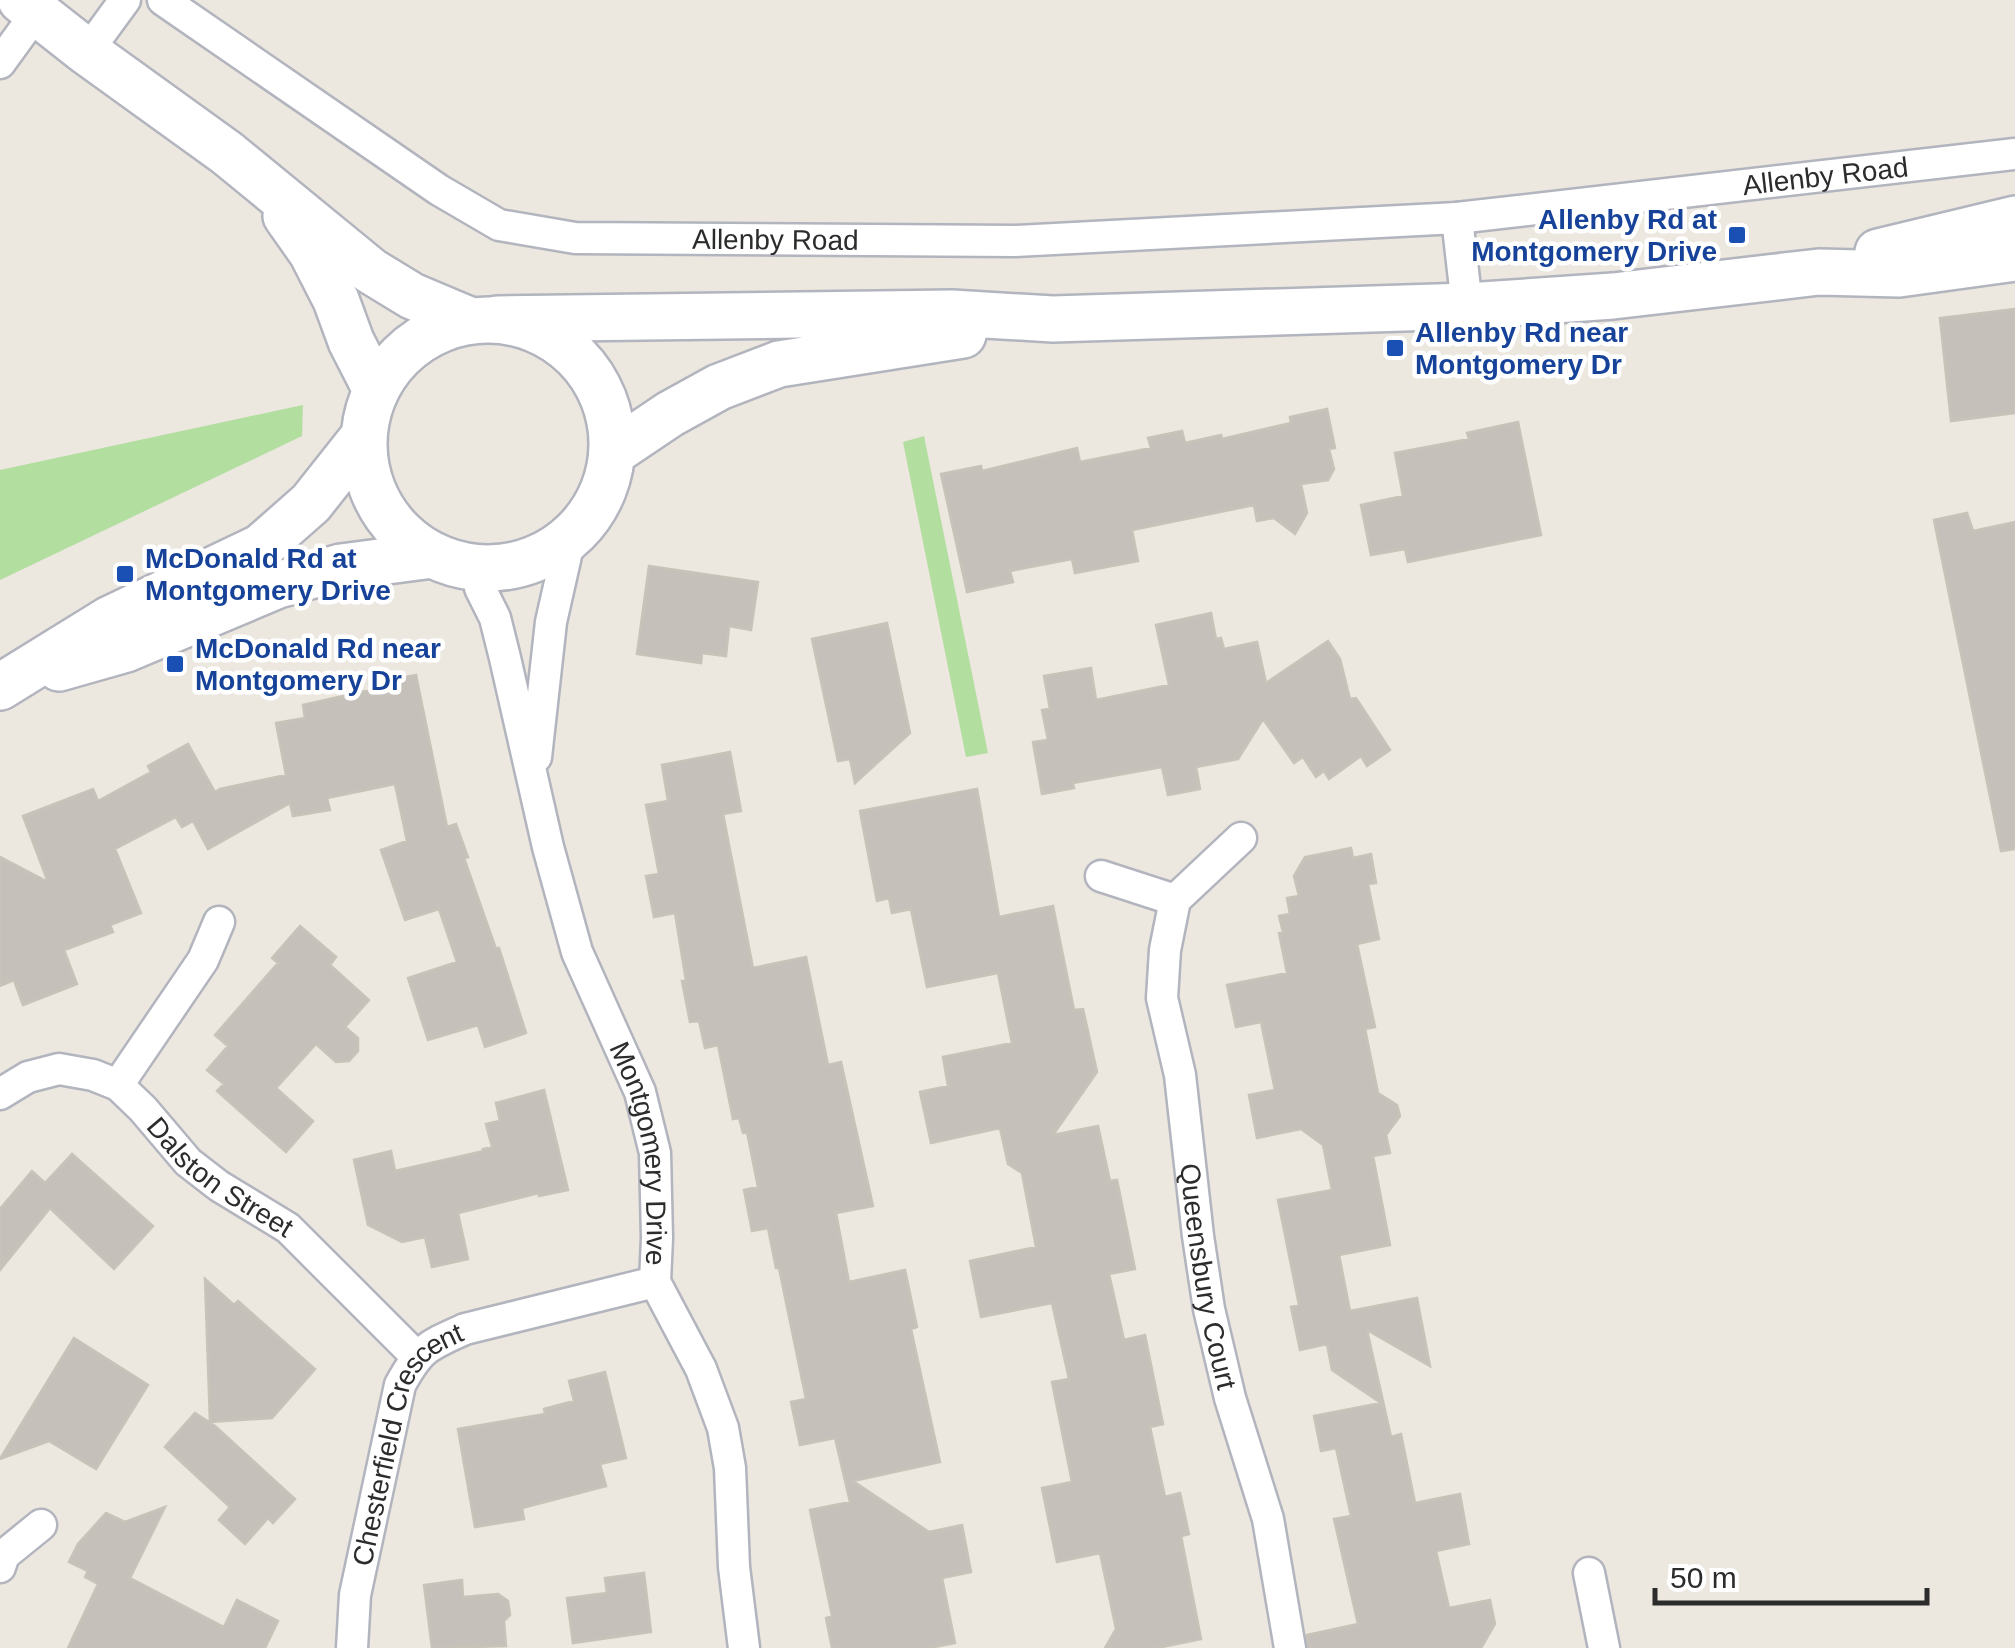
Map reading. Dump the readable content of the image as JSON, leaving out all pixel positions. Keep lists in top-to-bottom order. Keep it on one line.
{"streets":{"street":["Allenby Road","Montgomery Drive","Dalston Street","Queensbury Court","Chesterfield Crescent"]},"crossings":[["Montgomery Drive","Chesterfield Crescent"],["Dalston Street","Chesterfield Crescent"]],"places":{"transit":["Allenby Rd at Montgomery Drive","Allenby Rd near Montgomery Dr","McDonald Rd at Montgomery Drive","McDonald Rd near Montgomery Dr"]},"scale_bar":"50 m"}
